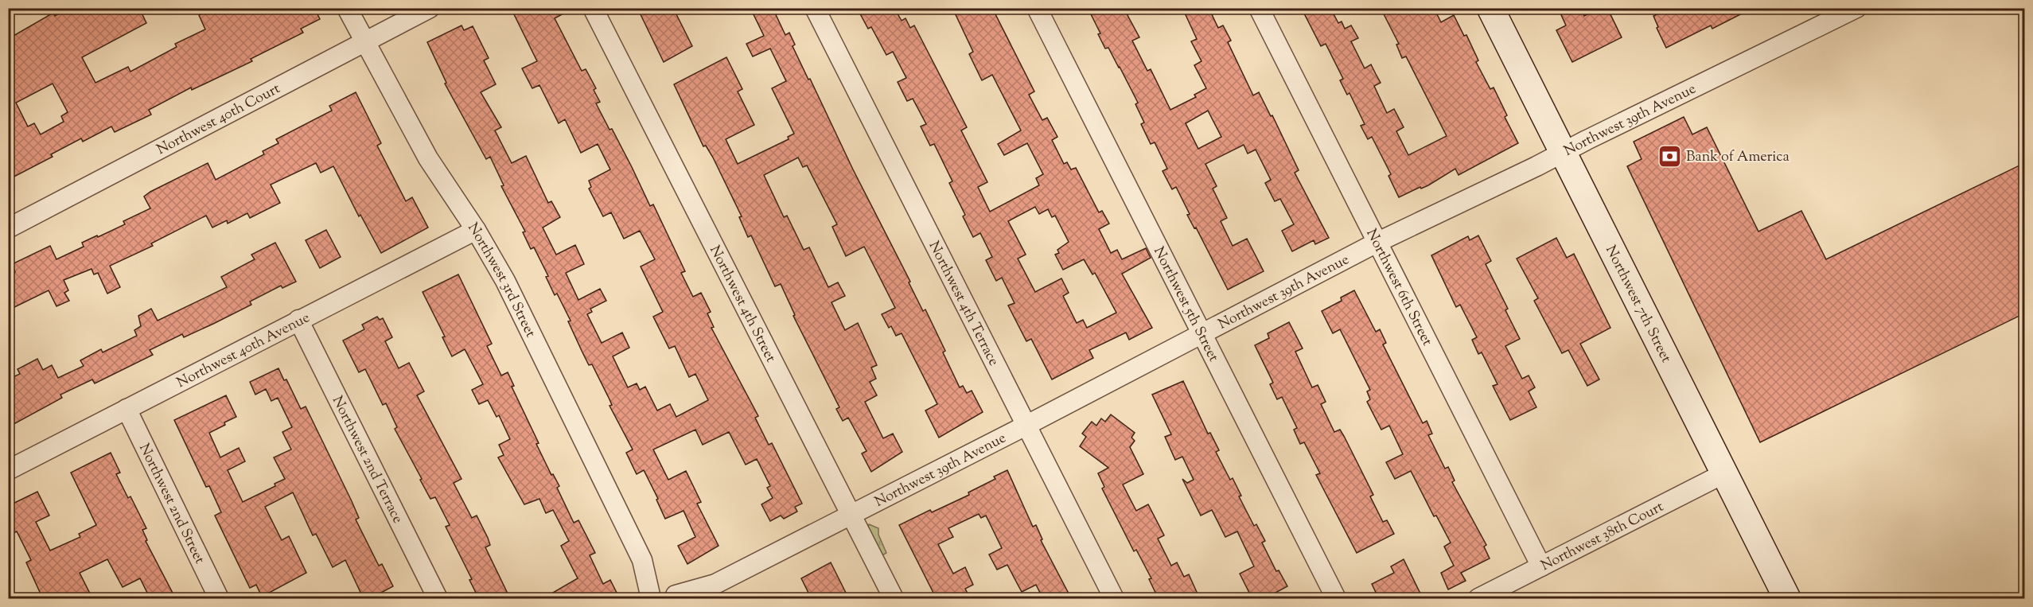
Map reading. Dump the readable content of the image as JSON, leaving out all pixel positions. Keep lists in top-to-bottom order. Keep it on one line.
{"streets":{"main road":["Northwest 7th Street"],"street":["Northwest 40th Court","Northwest 39th Avenue","Northwest 3rd Street","Northwest 6th Street","Northwest 4th Terrace","Northwest 4th Street","Northwest 5th Street","Northwest 40th Avenue","Northwest 2nd Terrace","Northwest 2nd Street","Northwest 38th Court"]},"crossings":[["Northwest 40th Court","Northwest 3rd Street"],["Northwest 39th Avenue","Northwest 3rd Street"],["Northwest 39th Avenue","Northwest 6th Street"],["Northwest 39th Avenue","Northwest 4th Terrace"],["Northwest 39th Avenue","Northwest 4th Street"],["Northwest 39th Avenue","Northwest 5th Street"],["Northwest 39th Avenue","Northwest 7th Street"],["Northwest 3rd Street","Northwest 40th Avenue"],["Northwest 6th Street","Northwest 38th Court"],["Northwest 7th Street","Northwest 38th Court"],["Northwest 40th Avenue","Northwest 2nd Terrace"],["Northwest 40th Avenue","Northwest 2nd Street"]],"places":{"bank":["Bank of America"]}}
